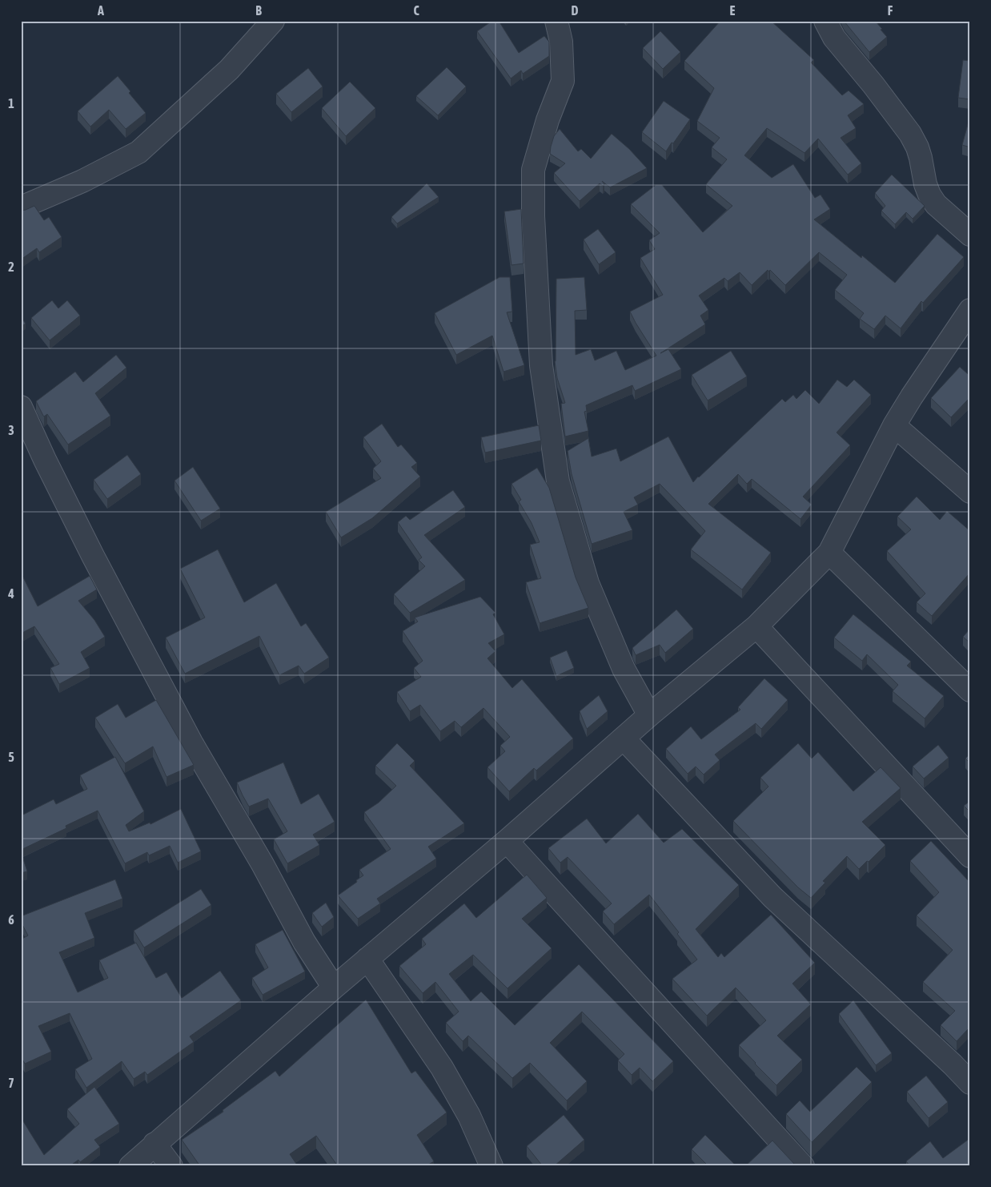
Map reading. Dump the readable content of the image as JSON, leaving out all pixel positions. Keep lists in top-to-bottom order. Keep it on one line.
{"grid":{"columns":["A","B","C","D","E","F"],"rows":["1","2","3","4","5","6","7"]}}
